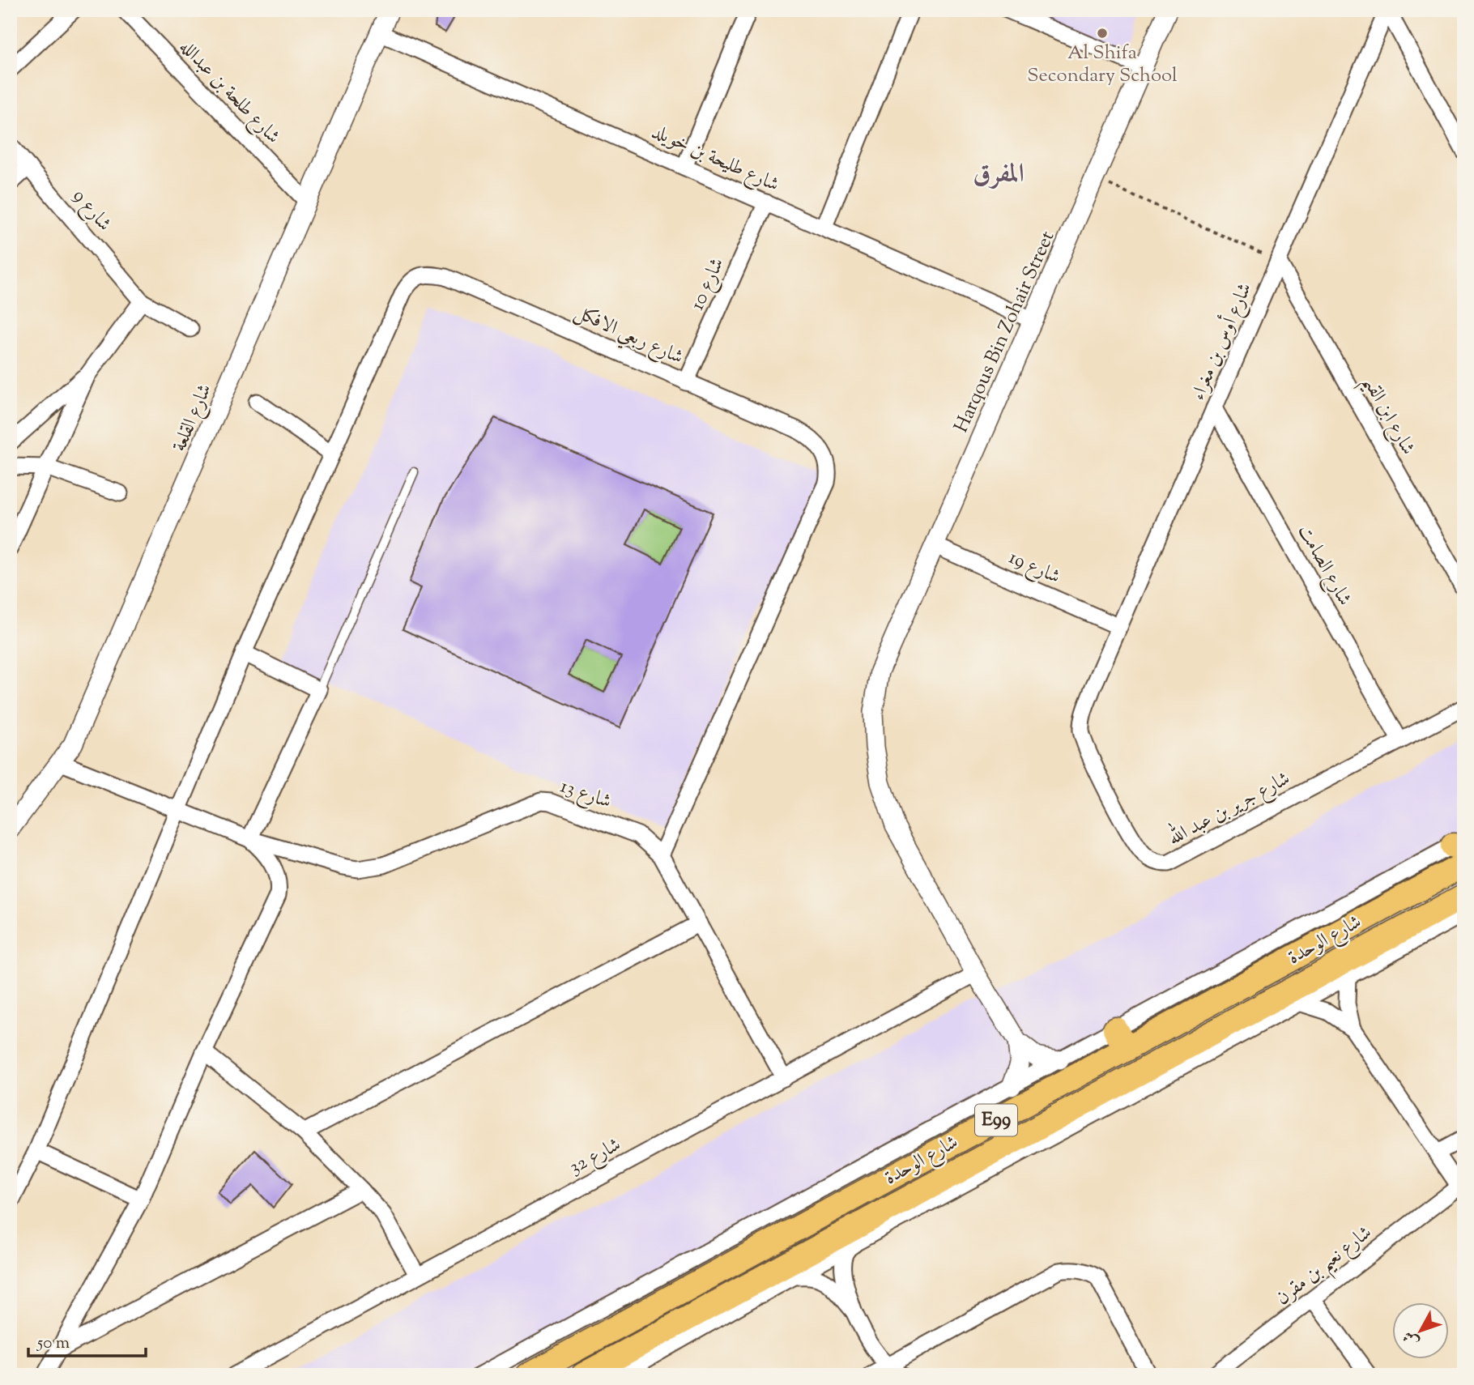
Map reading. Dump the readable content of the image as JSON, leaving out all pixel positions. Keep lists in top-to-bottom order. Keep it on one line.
{"streets":{"main road":["شارع الوحدة","E99"],"street":["شارع طلحة بن عبدالله","شارع طليحة بن خويلد","شارع 9","شارع 10","Harqous Bin Zohair Street","شارع ربعي الافكل","شارع أوس بن مغراء","شارع ابن القيم","شارع القلعة","شارع الصامت","شارع 19","شارع 13","شارع جرير بن عبد الله","شارع 32","شارع نعيم بن مقرن"]},"crossings":[["شارع طلحة بن عبدالله","شارع القلعة"],["شارع طليحة بن خويلد","شارع 10"],["شارع طليحة بن خويلد","Harqous Bin Zohair Street"],["شارع طليحة بن خويلد","شارع القلعة"],["شارع 10","شارع ربعي الافكل"],["Harqous Bin Zohair Street","شارع 19"],["Harqous Bin Zohair Street","شارع 32"],["شارع ربعي الافكل","شارع 13"],["شارع أوس بن مغراء","شارع ابن القيم"],["شارع أوس بن مغراء","شارع الصامت"],["شارع أوس بن مغراء","شارع 19"],["شارع أوس بن مغراء","شارع جرير بن عبد الله"],["شارع القلعة","شارع 13"],["شارع الصامت","شارع جرير بن عبد الله"],["شارع 13","شارع 32"]],"districts":["المفرق"],"places":["Al Shifa Secondary School"],"scale_bar":"50 m","north":"bottom left"}
